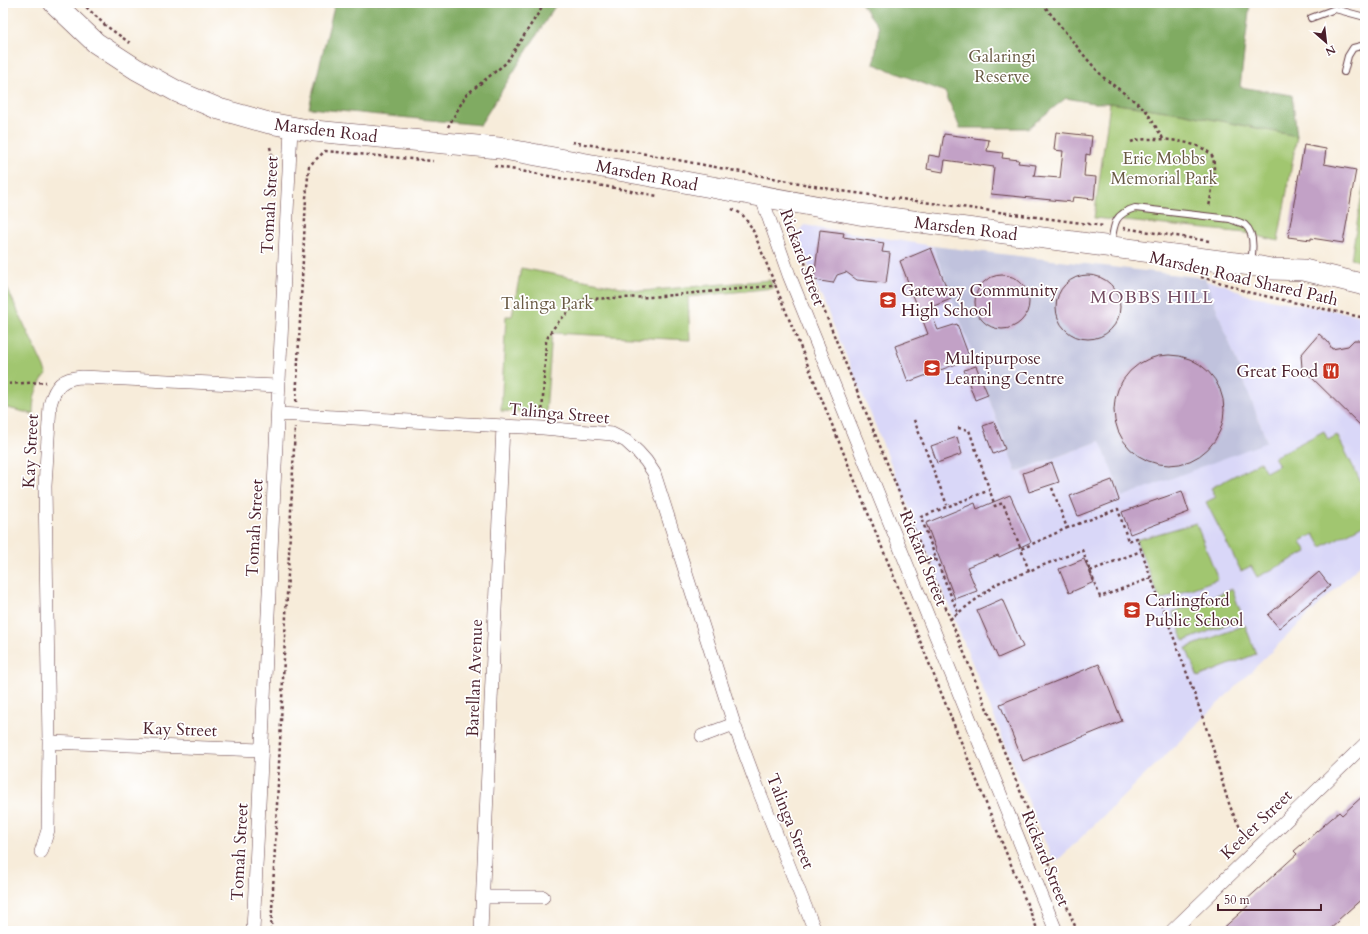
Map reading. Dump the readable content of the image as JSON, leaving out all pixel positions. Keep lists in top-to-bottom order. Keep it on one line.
{"streets":{"highway":["Marsden Road"],"street":["Tomah Street","Rickard Street","Talinga Street","Kay Street","Barellan Avenue","Keeler Street"],"path":["Marsden Road Shared Path"]},"crossings":[["Marsden Road","Tomah Street"],["Marsden Road","Rickard Street"],["Tomah Street","Talinga Street"],["Tomah Street","Kay Street"],["Talinga Street","Barellan Avenue"]],"districts":["MOBBS HILL"],"parks":["Galaringi Reserve","Eric Mobbs Memorial Park","Talinga Park"],"places":{"school or university":["Gateway Community High School","Multipurpose Learning Centre","Carlingford Public School"],"restaurant":["Great Food"]},"scale_bar":"50 m","north":"bottom right"}
